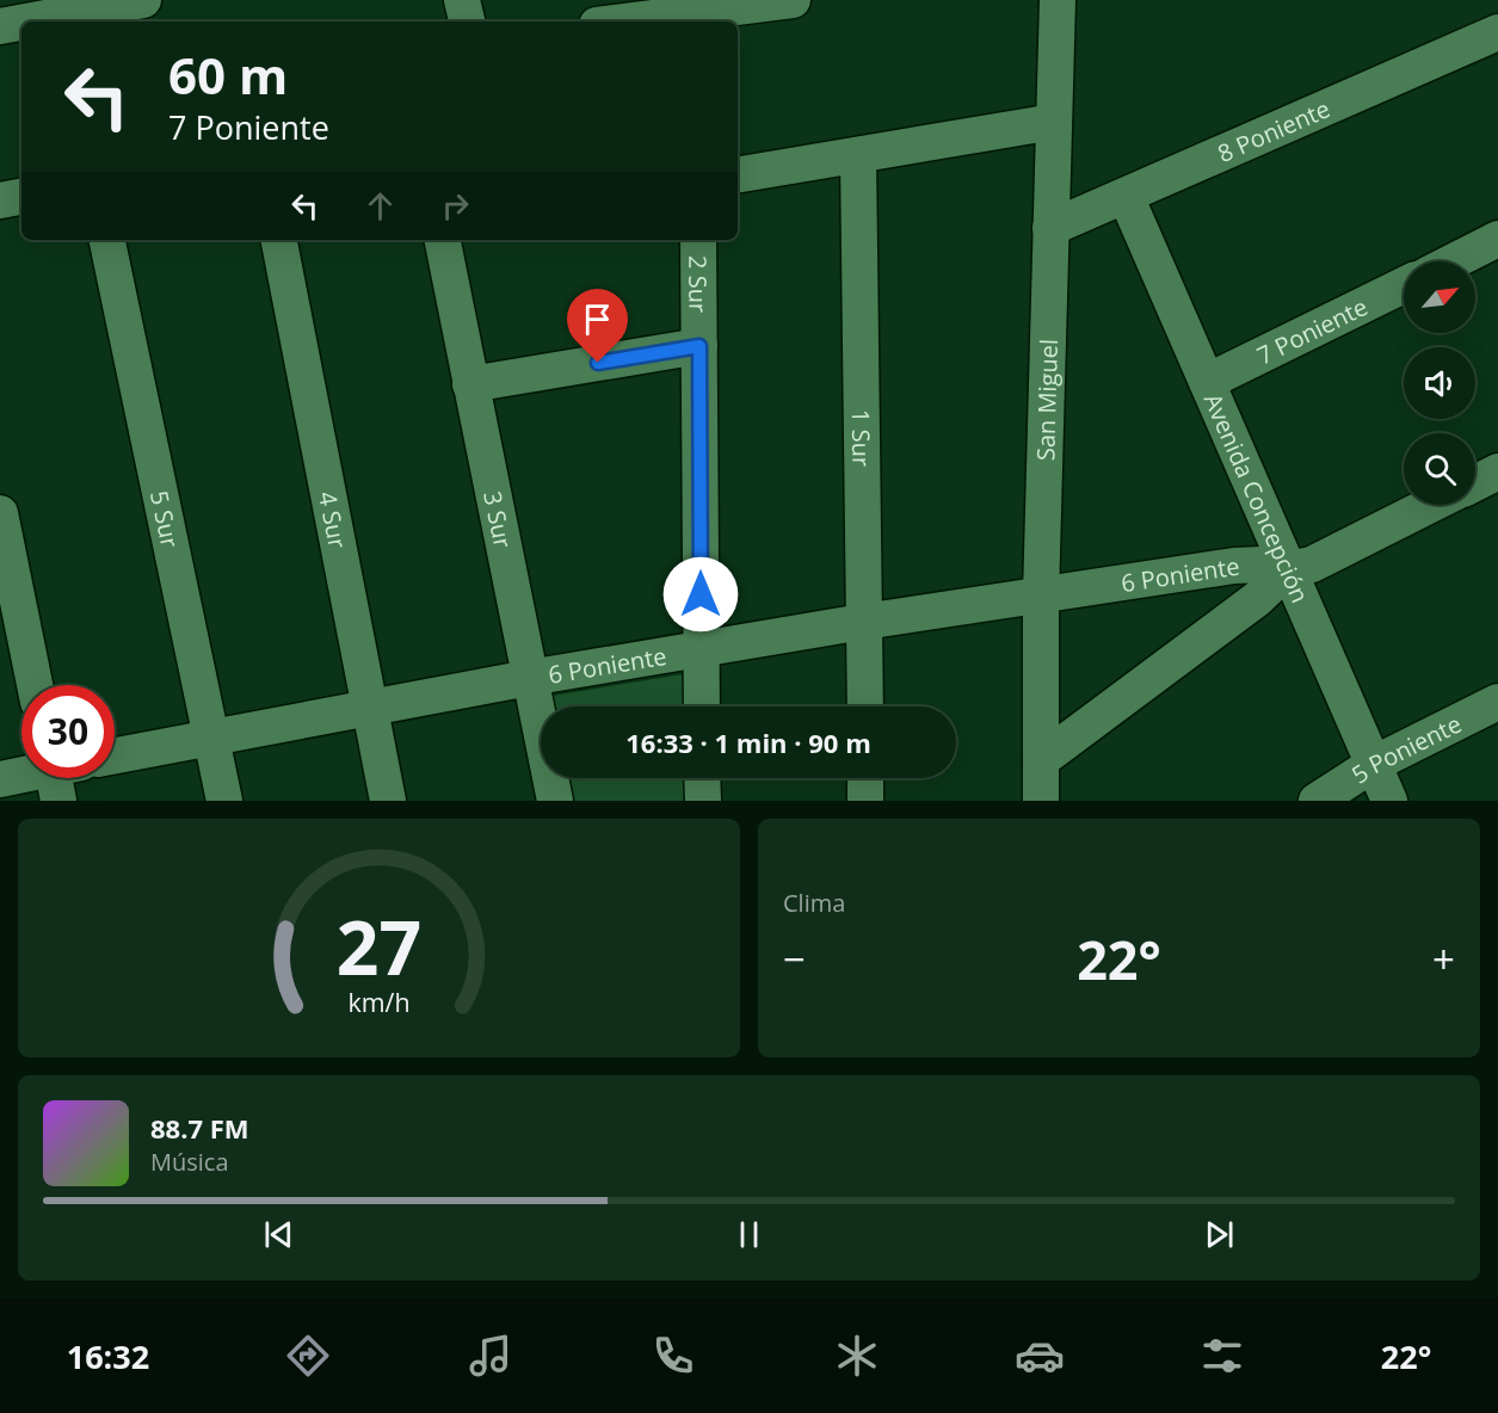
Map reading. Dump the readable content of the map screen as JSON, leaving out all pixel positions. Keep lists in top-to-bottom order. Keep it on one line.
{"streets":{"street":["8 Poniente","2 Sur","7 Poniente","San Miguel","1 Sur","Avenida Concepción","5 Sur","4 Sur","3 Sur","6 Poniente","5 Poniente"]},"crossings":[["8 Poniente","San Miguel"],["8 Poniente","Avenida Concepción"],["2 Sur","6 Poniente"],["7 Poniente","Avenida Concepción"],["San Miguel","6 Poniente"],["1 Sur","6 Poniente"],["Avenida Concepción","6 Poniente"],["Avenida Concepción","5 Poniente"],["5 Sur","6 Poniente"],["4 Sur","6 Poniente"],["3 Sur","6 Poniente"]],"north":"top right","page":{"turn":["60 m","7 Poniente"],"limit":"30","trip":"16:33 · 1 min · 90 m","tile":"Clima","heat":["−","22°","+"],"song":["88.7 FM","Música"],"tabs":["16:32","22°"],"gauge":["27","km/h"]}}
